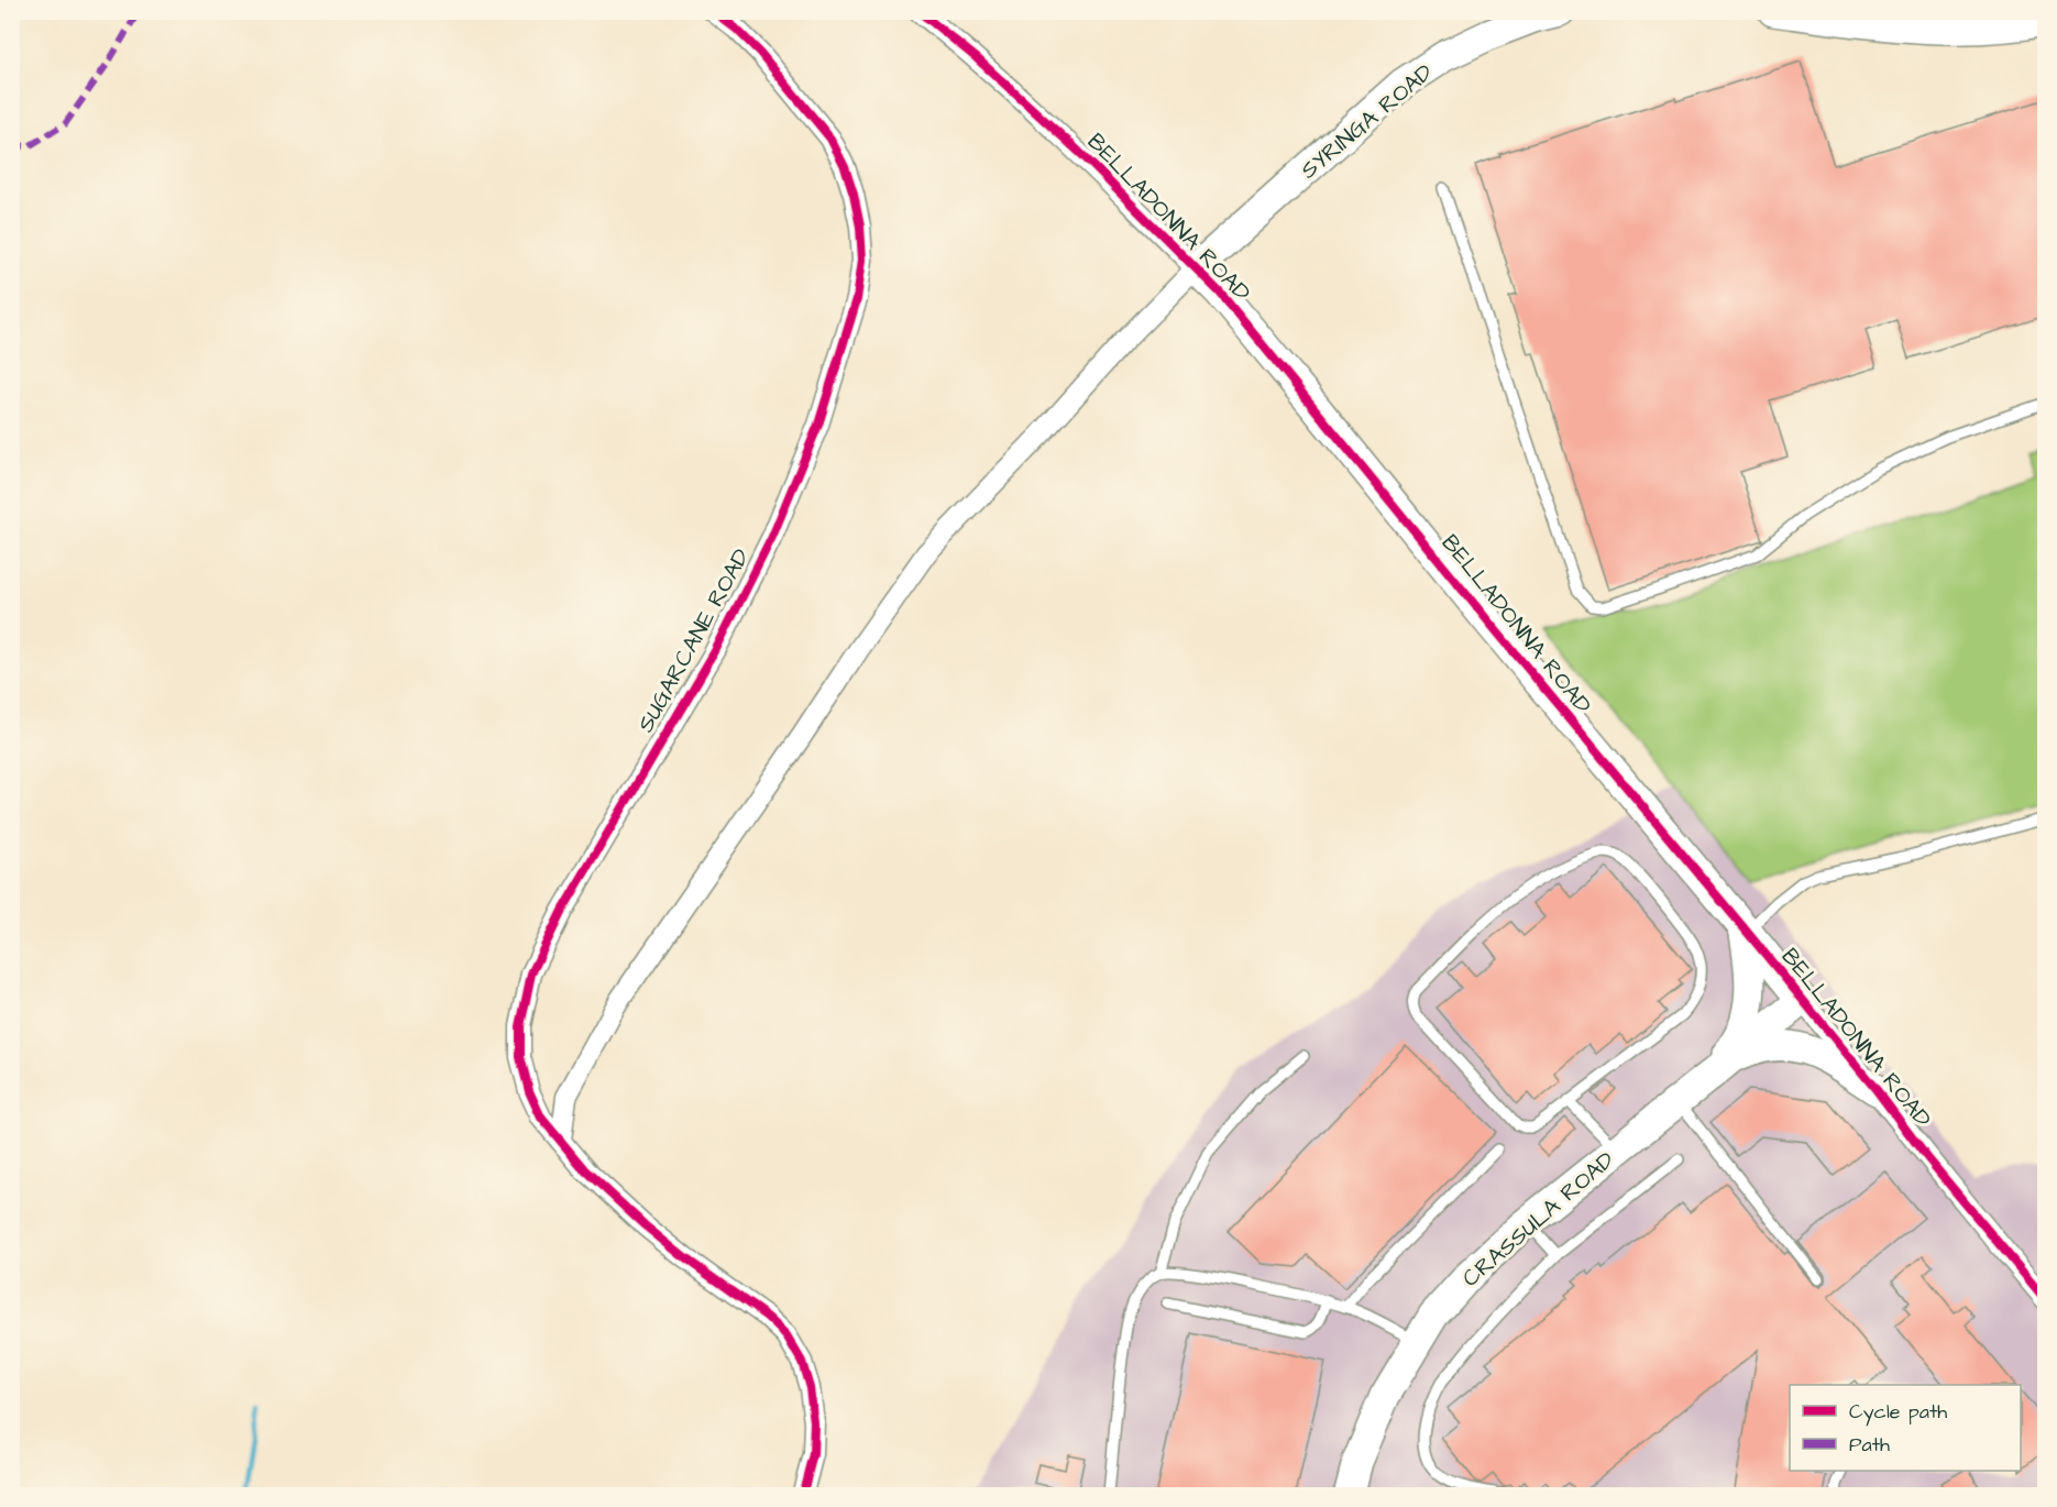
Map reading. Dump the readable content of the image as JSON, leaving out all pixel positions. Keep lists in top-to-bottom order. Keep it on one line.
{"streets":{"street":["SYRINGA ROAD","BELLADONNA ROAD","SUGARCANE ROAD","CRASSULA ROAD"]},"crossings":[["SYRINGA ROAD","BELLADONNA ROAD"],["BELLADONNA ROAD","CRASSULA ROAD"]],"legend":["Cycle path","Path"]}
